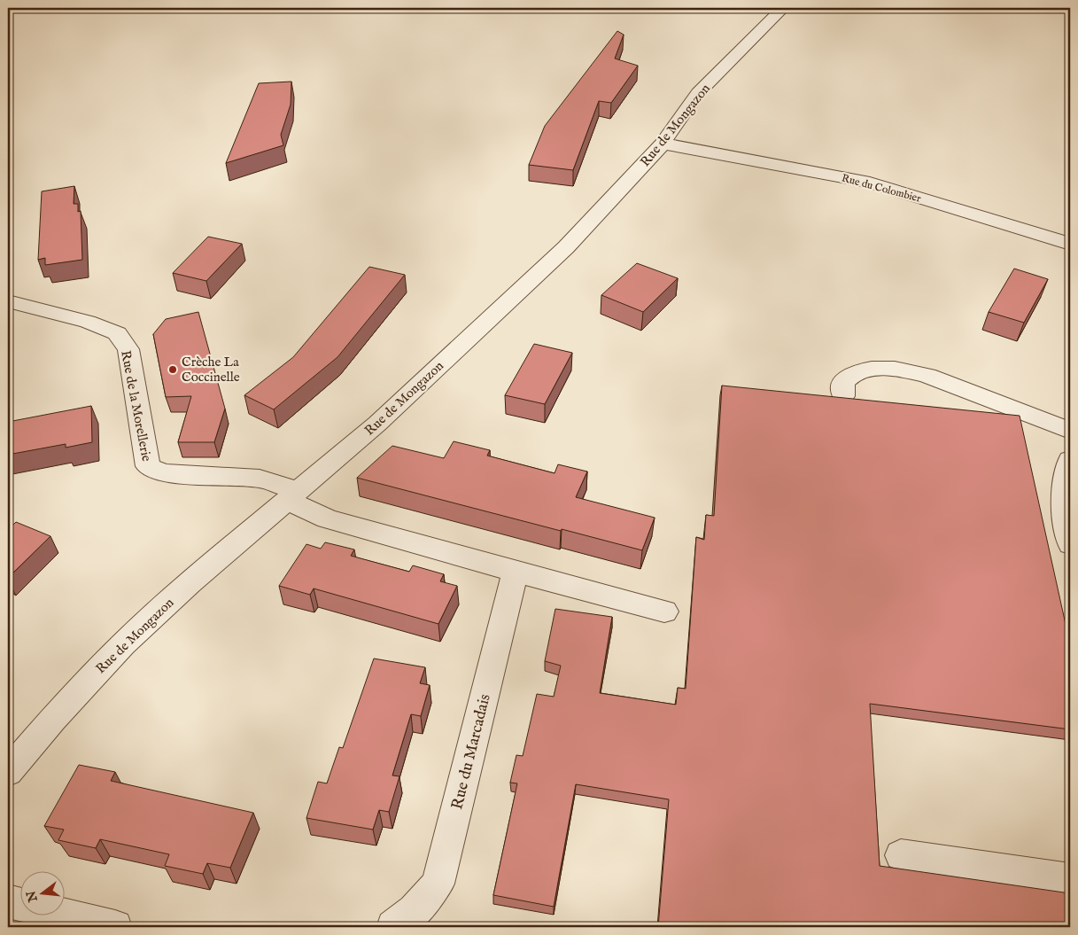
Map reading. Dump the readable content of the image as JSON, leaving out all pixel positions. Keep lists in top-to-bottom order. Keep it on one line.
{"streets":{"street":["Rue de Mongazon","Rue du Colombier","Rue de la Morellerie","Rue du Marcadais"]},"crossings":[["Rue de Mongazon","Rue du Colombier"],["Rue de Mongazon","Rue de la Morellerie"]],"places":["Crèche La Coccinelle"],"north":"left"}
